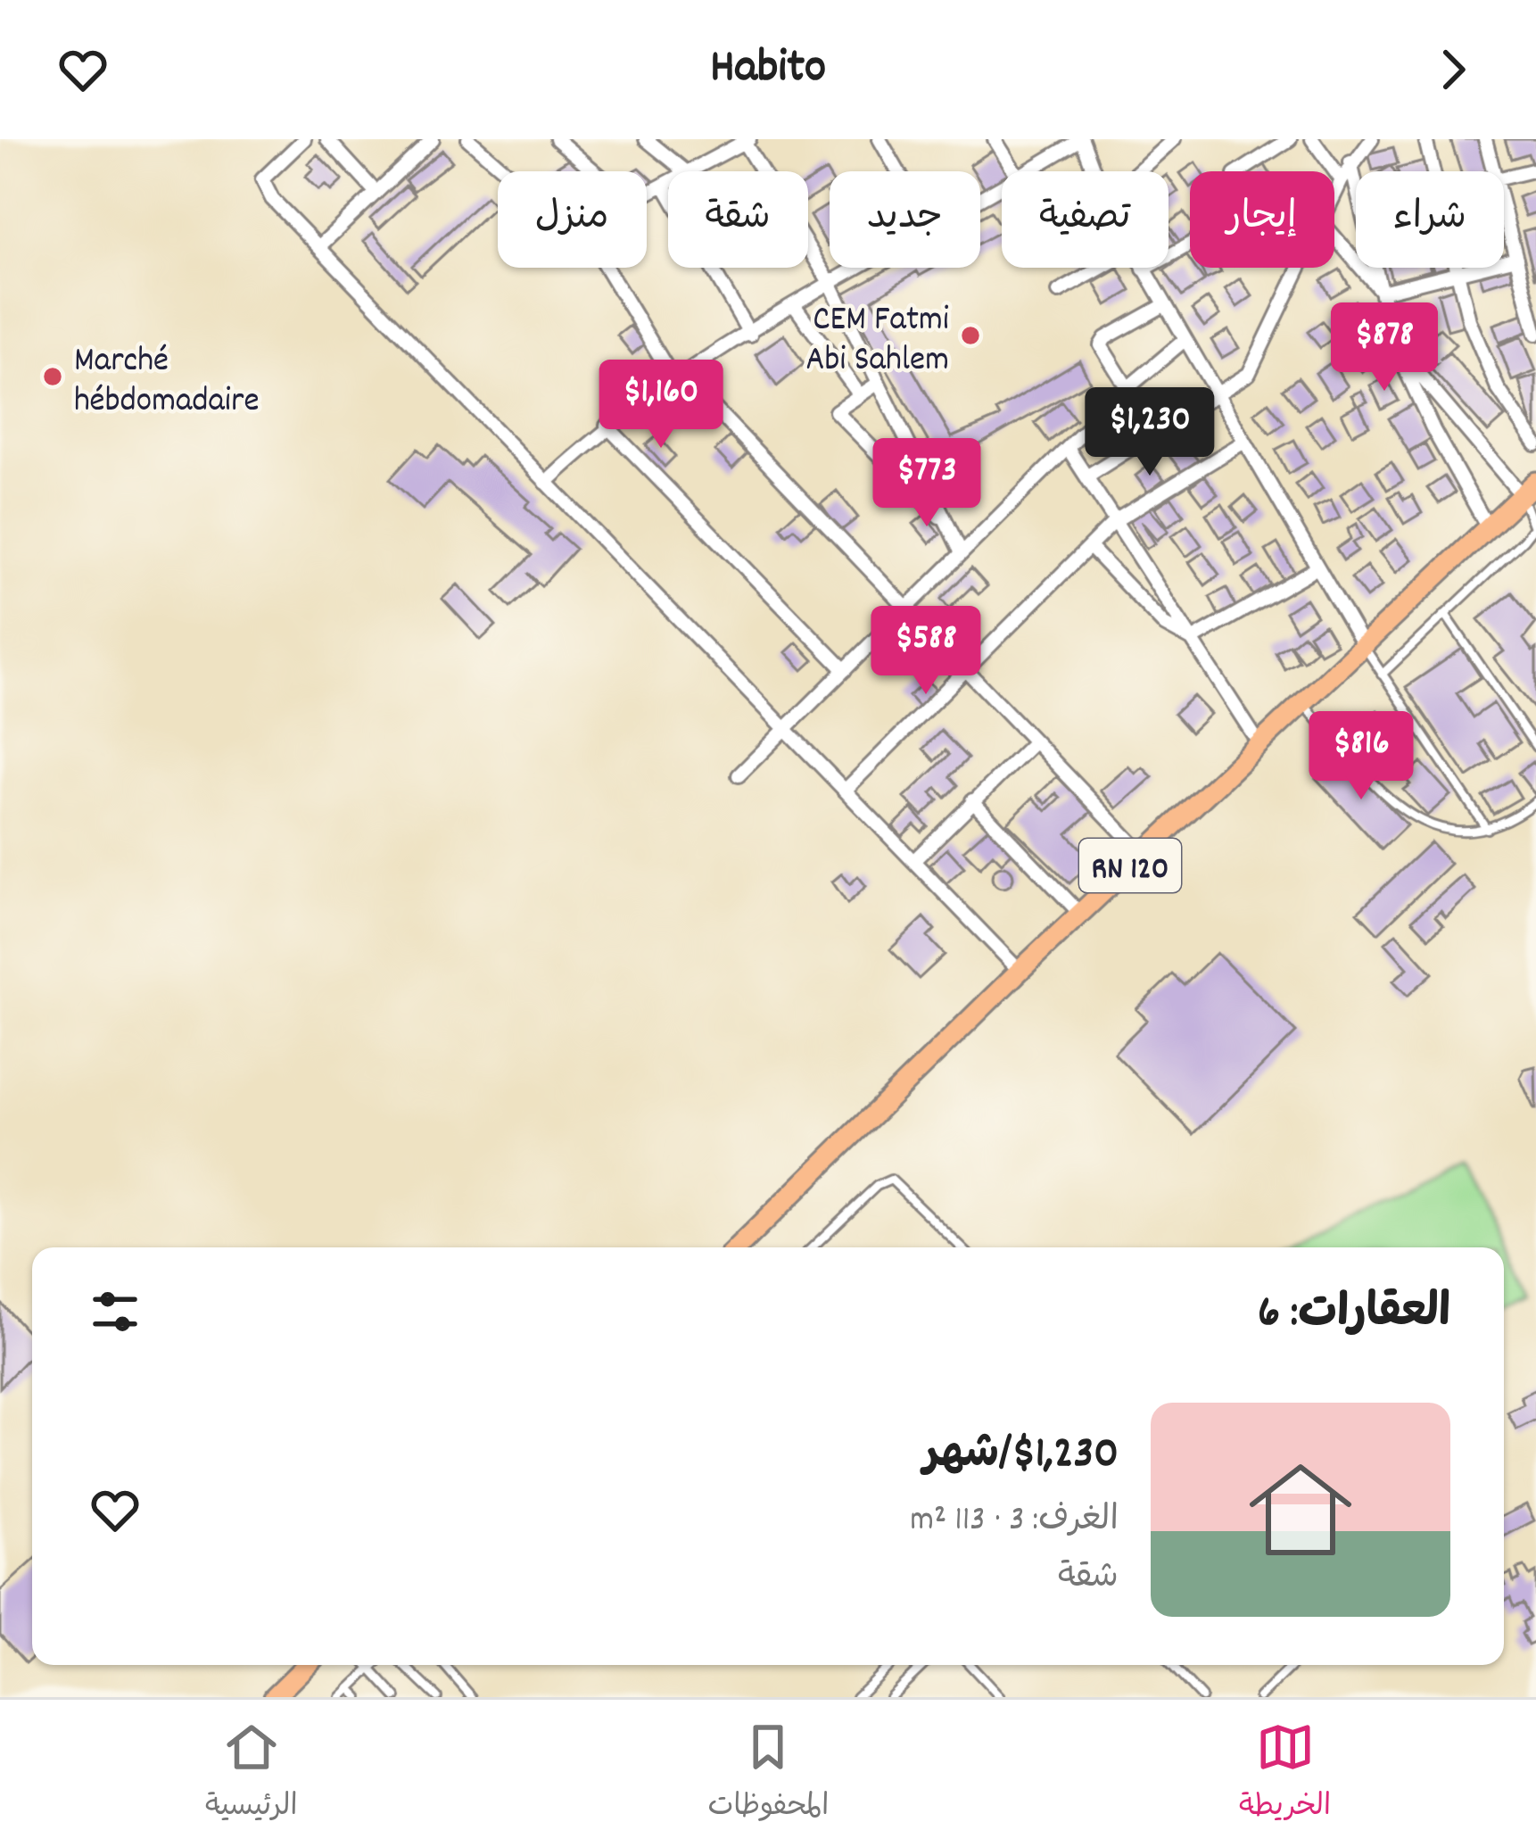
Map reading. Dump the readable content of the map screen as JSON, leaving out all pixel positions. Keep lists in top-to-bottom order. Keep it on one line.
{"streets":{"main road":["RN 120"]},"places":["CEM Fatmi Abi Sahlem","Marché hébdomadaire"],"page":{"header":"Habito","chip":["شراء","إيجار","تصفية","جديد","شقة","منزل"],"price":["$878","$1,160","$1,230","$773","$588","$816"],"heading":"العقارات: 6","list":[{"name":"$1,230/شهر","note":"الغرف: 3 · 113 m² · شقة"}],"tabs":["الخريطة","المحفوظات","الرئيسية"]}}
